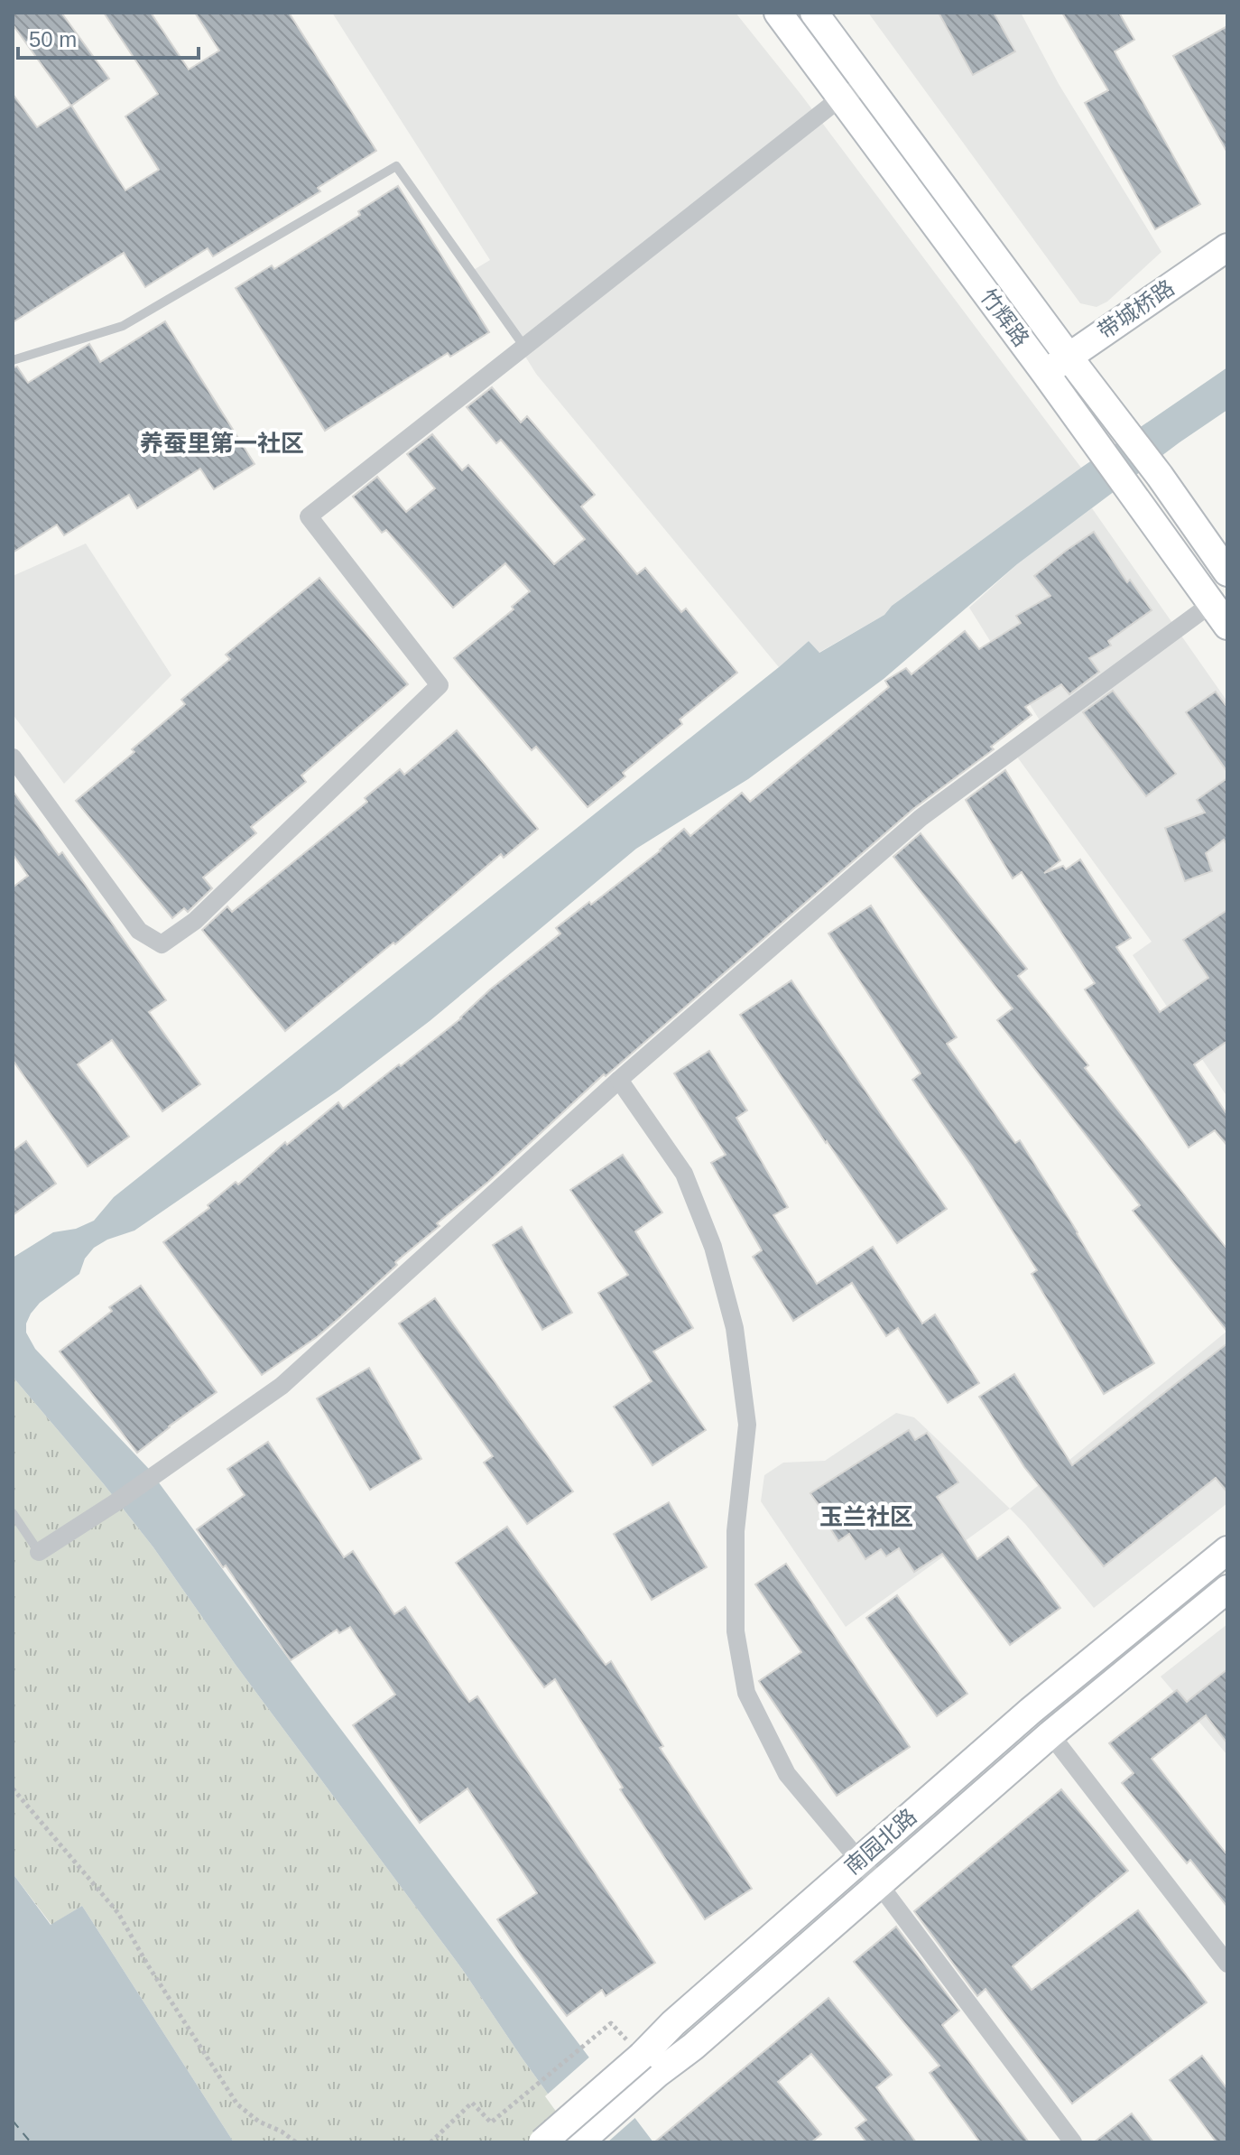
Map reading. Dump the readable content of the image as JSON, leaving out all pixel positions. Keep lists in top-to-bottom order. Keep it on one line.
{"streets":{"main road":["带城桥路","竹辉路","南园北路"]},"crossings":[["带城桥路","竹辉路"]],"districts":["养蚕里第一社区","玉兰社区"],"scale_bar":"50 m"}
